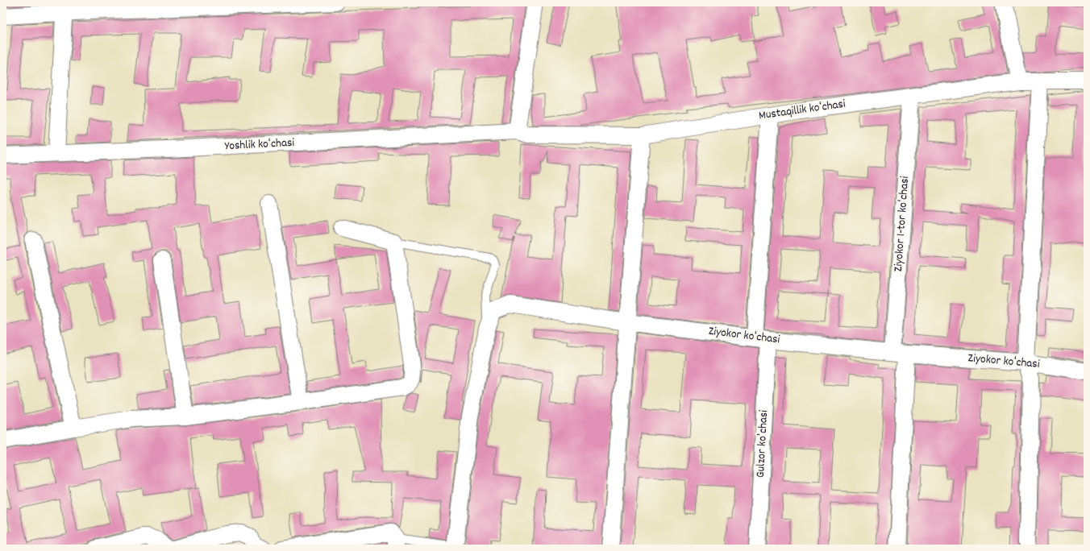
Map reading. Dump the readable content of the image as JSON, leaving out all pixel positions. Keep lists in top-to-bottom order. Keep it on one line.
{"streets":{"street":["Mustaqillik koʻchasi","Yoshlik koʻchasi","Ziyokor 1-tor koʻchasi","Ziyokor koʻchasi","Gulzor koʻchasi"]},"crossings":[["Mustaqillik koʻchasi","Yoshlik koʻchasi"],["Mustaqillik koʻchasi","Ziyokor 1-tor koʻchasi"],["Mustaqillik koʻchasi","Gulzor koʻchasi"],["Ziyokor 1-tor koʻchasi","Ziyokor koʻchasi"],["Ziyokor koʻchasi","Gulzor koʻchasi"]]}
